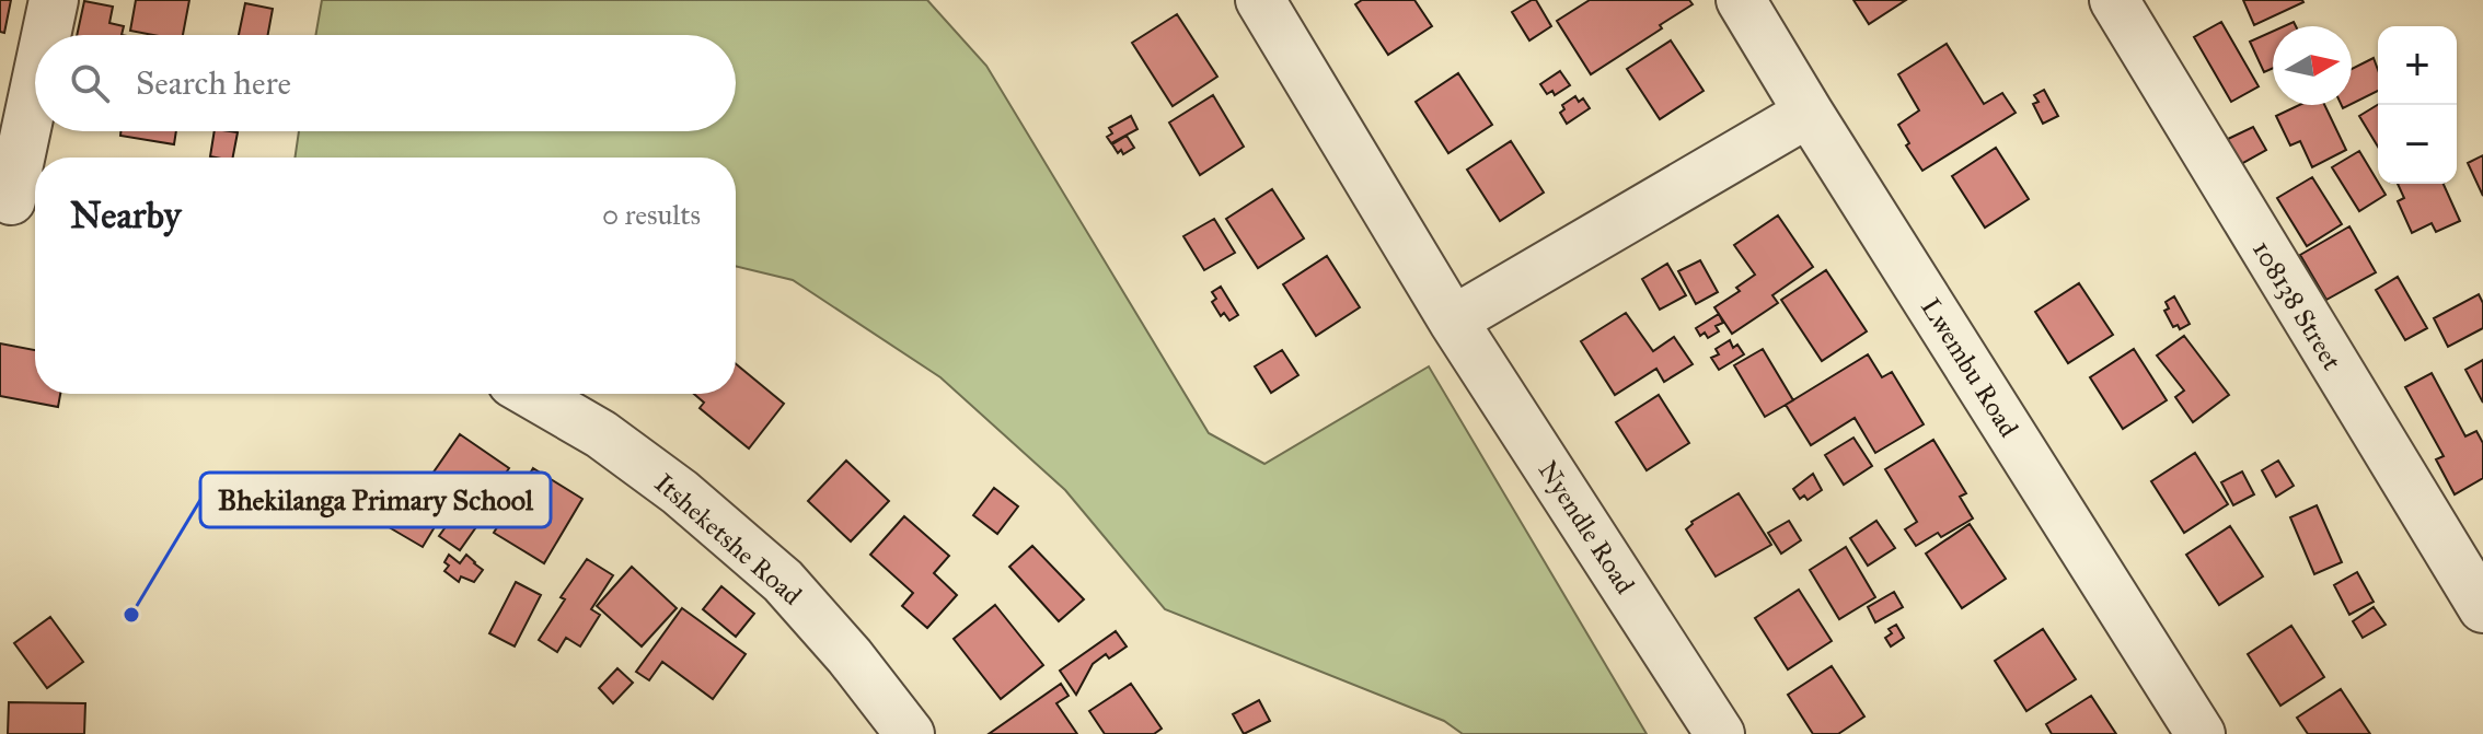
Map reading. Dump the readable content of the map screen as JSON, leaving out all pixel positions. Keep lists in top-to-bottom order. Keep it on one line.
{"streets":{"street":["108138 Street","Lwembu Road","Nyendle Road","Itsheketshe Road"]},"places":["Bhekilanga Primary School"],"north":"right","page":{"map_buttons":["+","−"],"search":"Search here","heading":["Nearby","0 results"]}}
